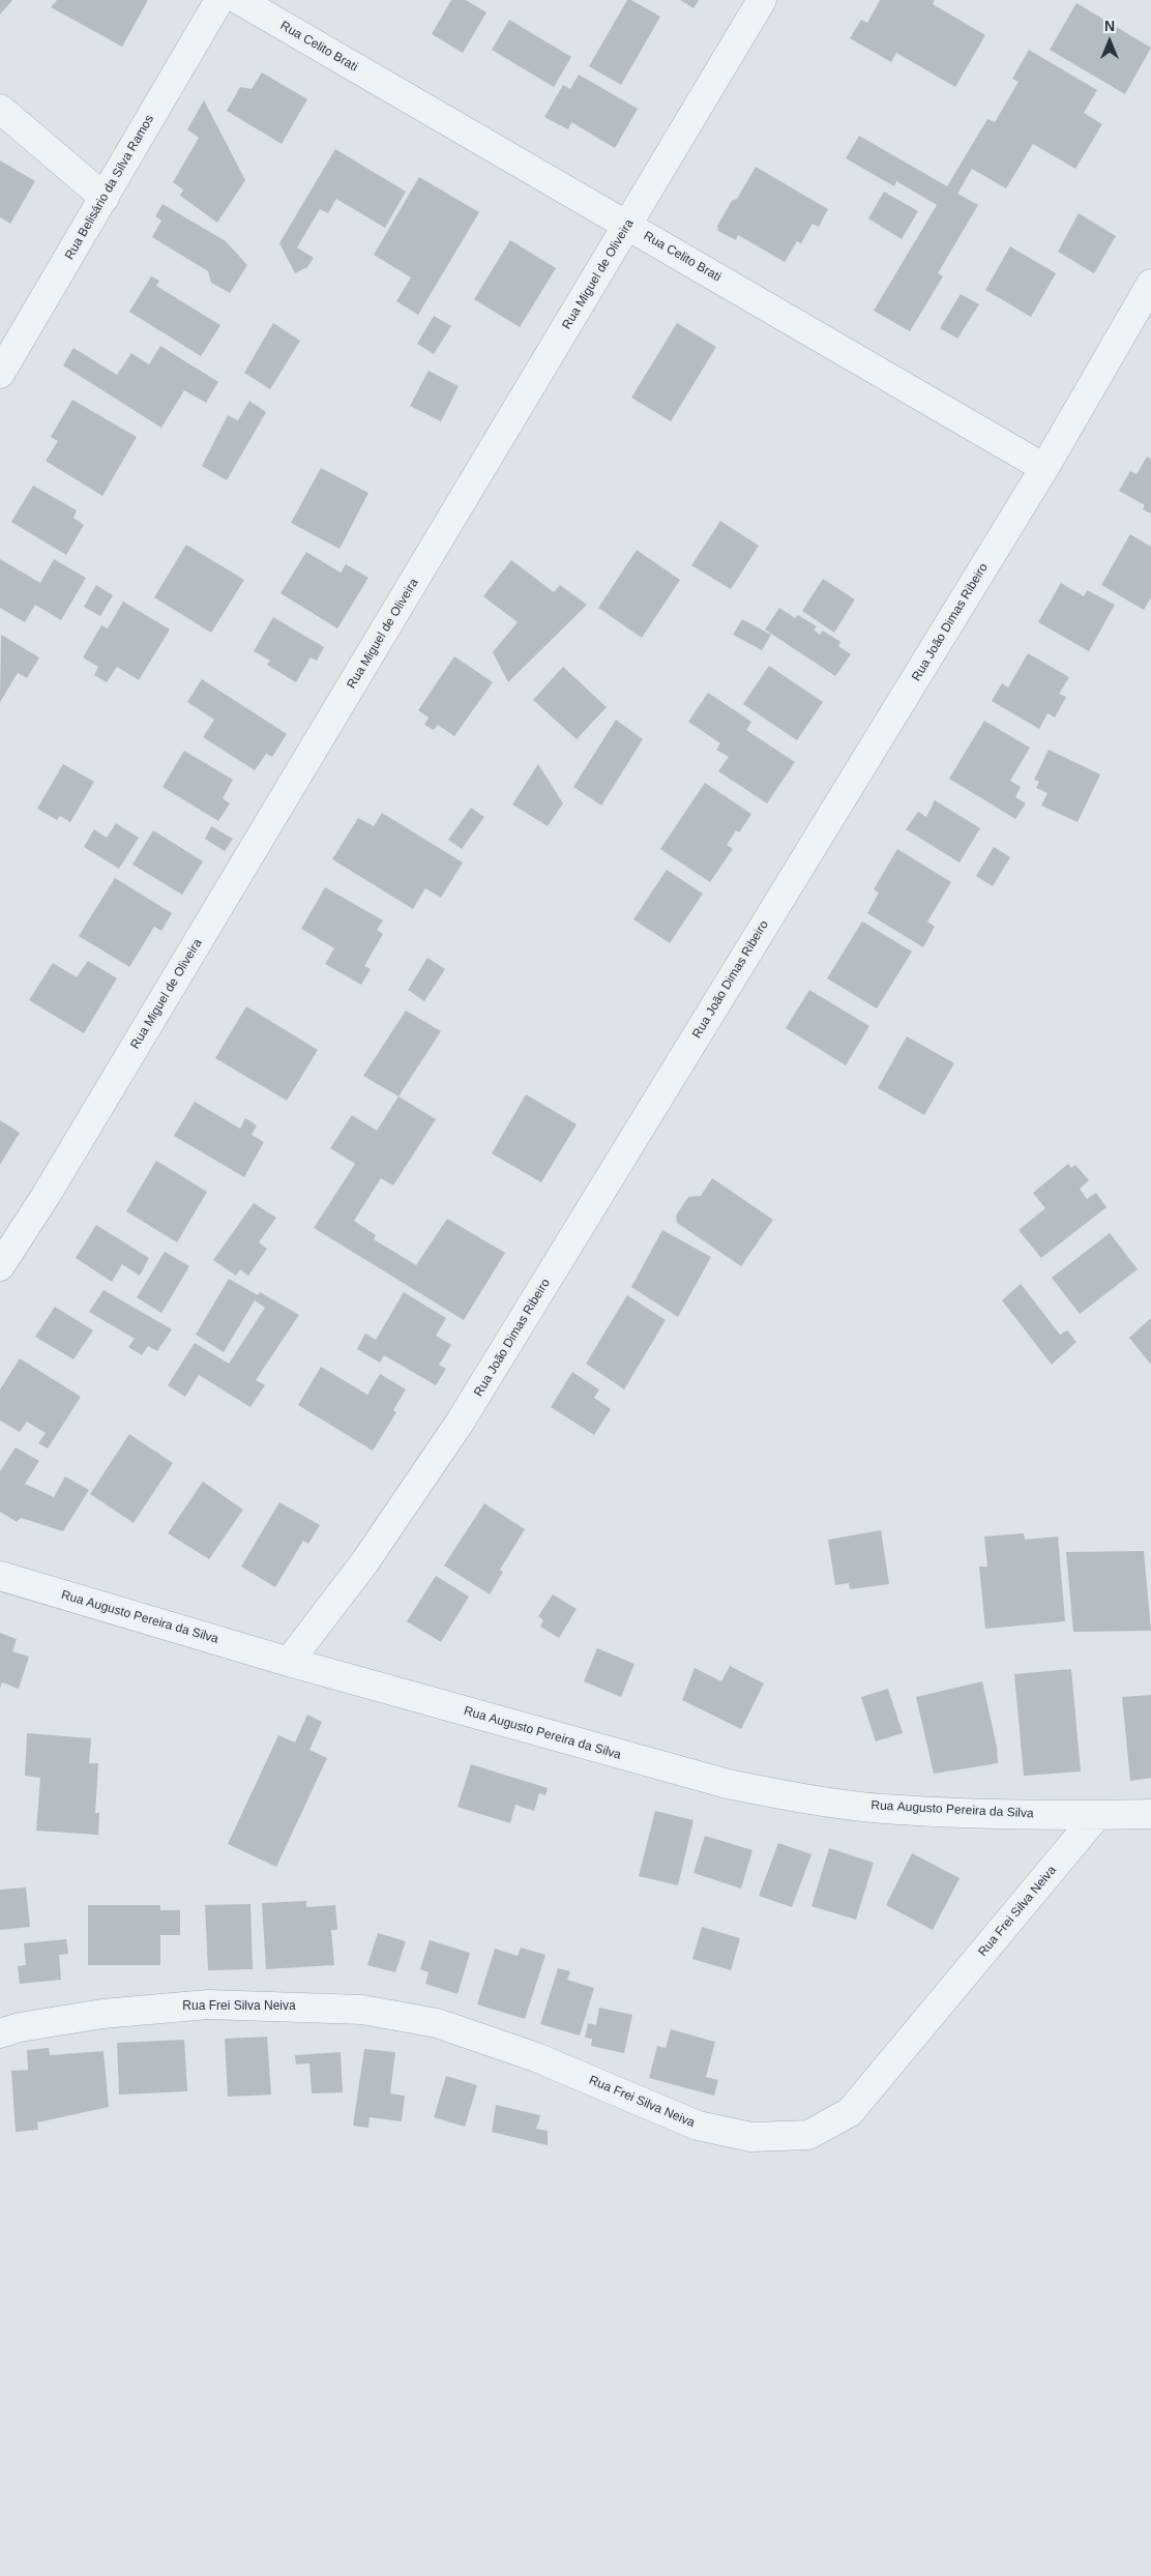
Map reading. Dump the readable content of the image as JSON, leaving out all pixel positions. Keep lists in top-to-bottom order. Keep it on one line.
{"streets":{"street":["Rua Celito Brati","Rua Belisário da Silva Ramos","Rua Miguel de Oliveira","Rua João Dimas Ribeiro","Rua Augusto Pereira da Silva","Rua Frei Silva Neiva"]},"crossings":[["Rua Celito Brati","Rua Miguel de Oliveira"],["Rua Celito Brati","Rua João Dimas Ribeiro"],["Rua João Dimas Ribeiro","Rua Augusto Pereira da Silva"],["Rua Augusto Pereira da Silva","Rua Frei Silva Neiva"]],"north":"top"}
